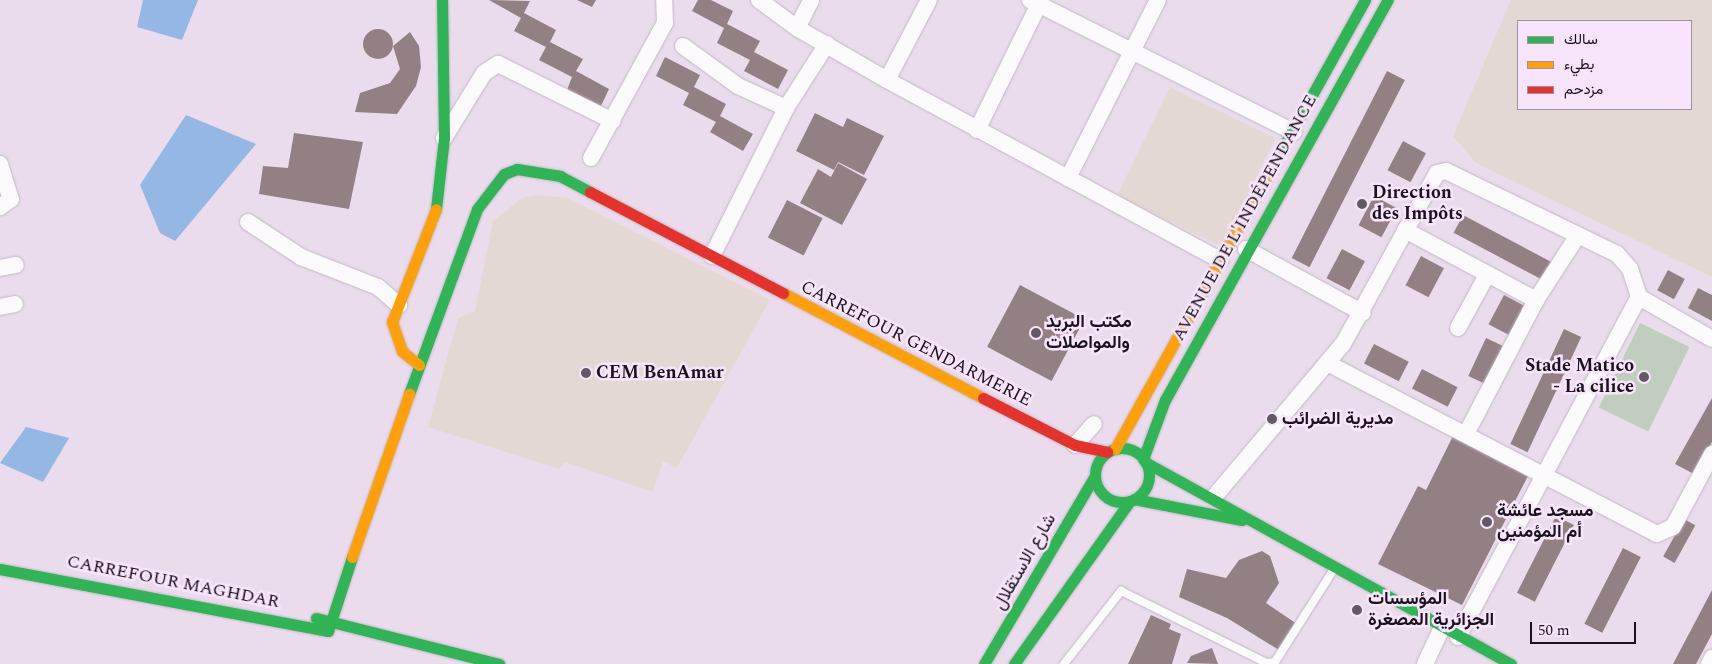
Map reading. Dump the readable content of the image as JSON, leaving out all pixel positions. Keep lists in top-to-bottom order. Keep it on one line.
{"streets":{"street":["AVENUE DE L'INDÉPENDANCE","CARREFOUR GENDARMERIE","شارع الاستقلال","CARREFOUR MAGHDAR"]},"crossings":[["AVENUE DE L'INDÉPENDANCE","CARREFOUR GENDARMERIE"],["AVENUE DE L'INDÉPENDANCE","شارع الاستقلال"],["CARREFOUR GENDARMERIE","شارع الاستقلال"],["CARREFOUR GENDARMERIE","CARREFOUR MAGHDAR"]],"places":["Direction des Impôts","مكتب البريد والمواصلات","CEM BenAmar","Stade Matico - La cilice","مديرية الضرائب","مسجد عائشة أم المؤمنين","المؤسسات الجزائرية المصغرة"],"legend":["سالك","بطيء","مزدحم"],"scale_bar":"50 m"}
